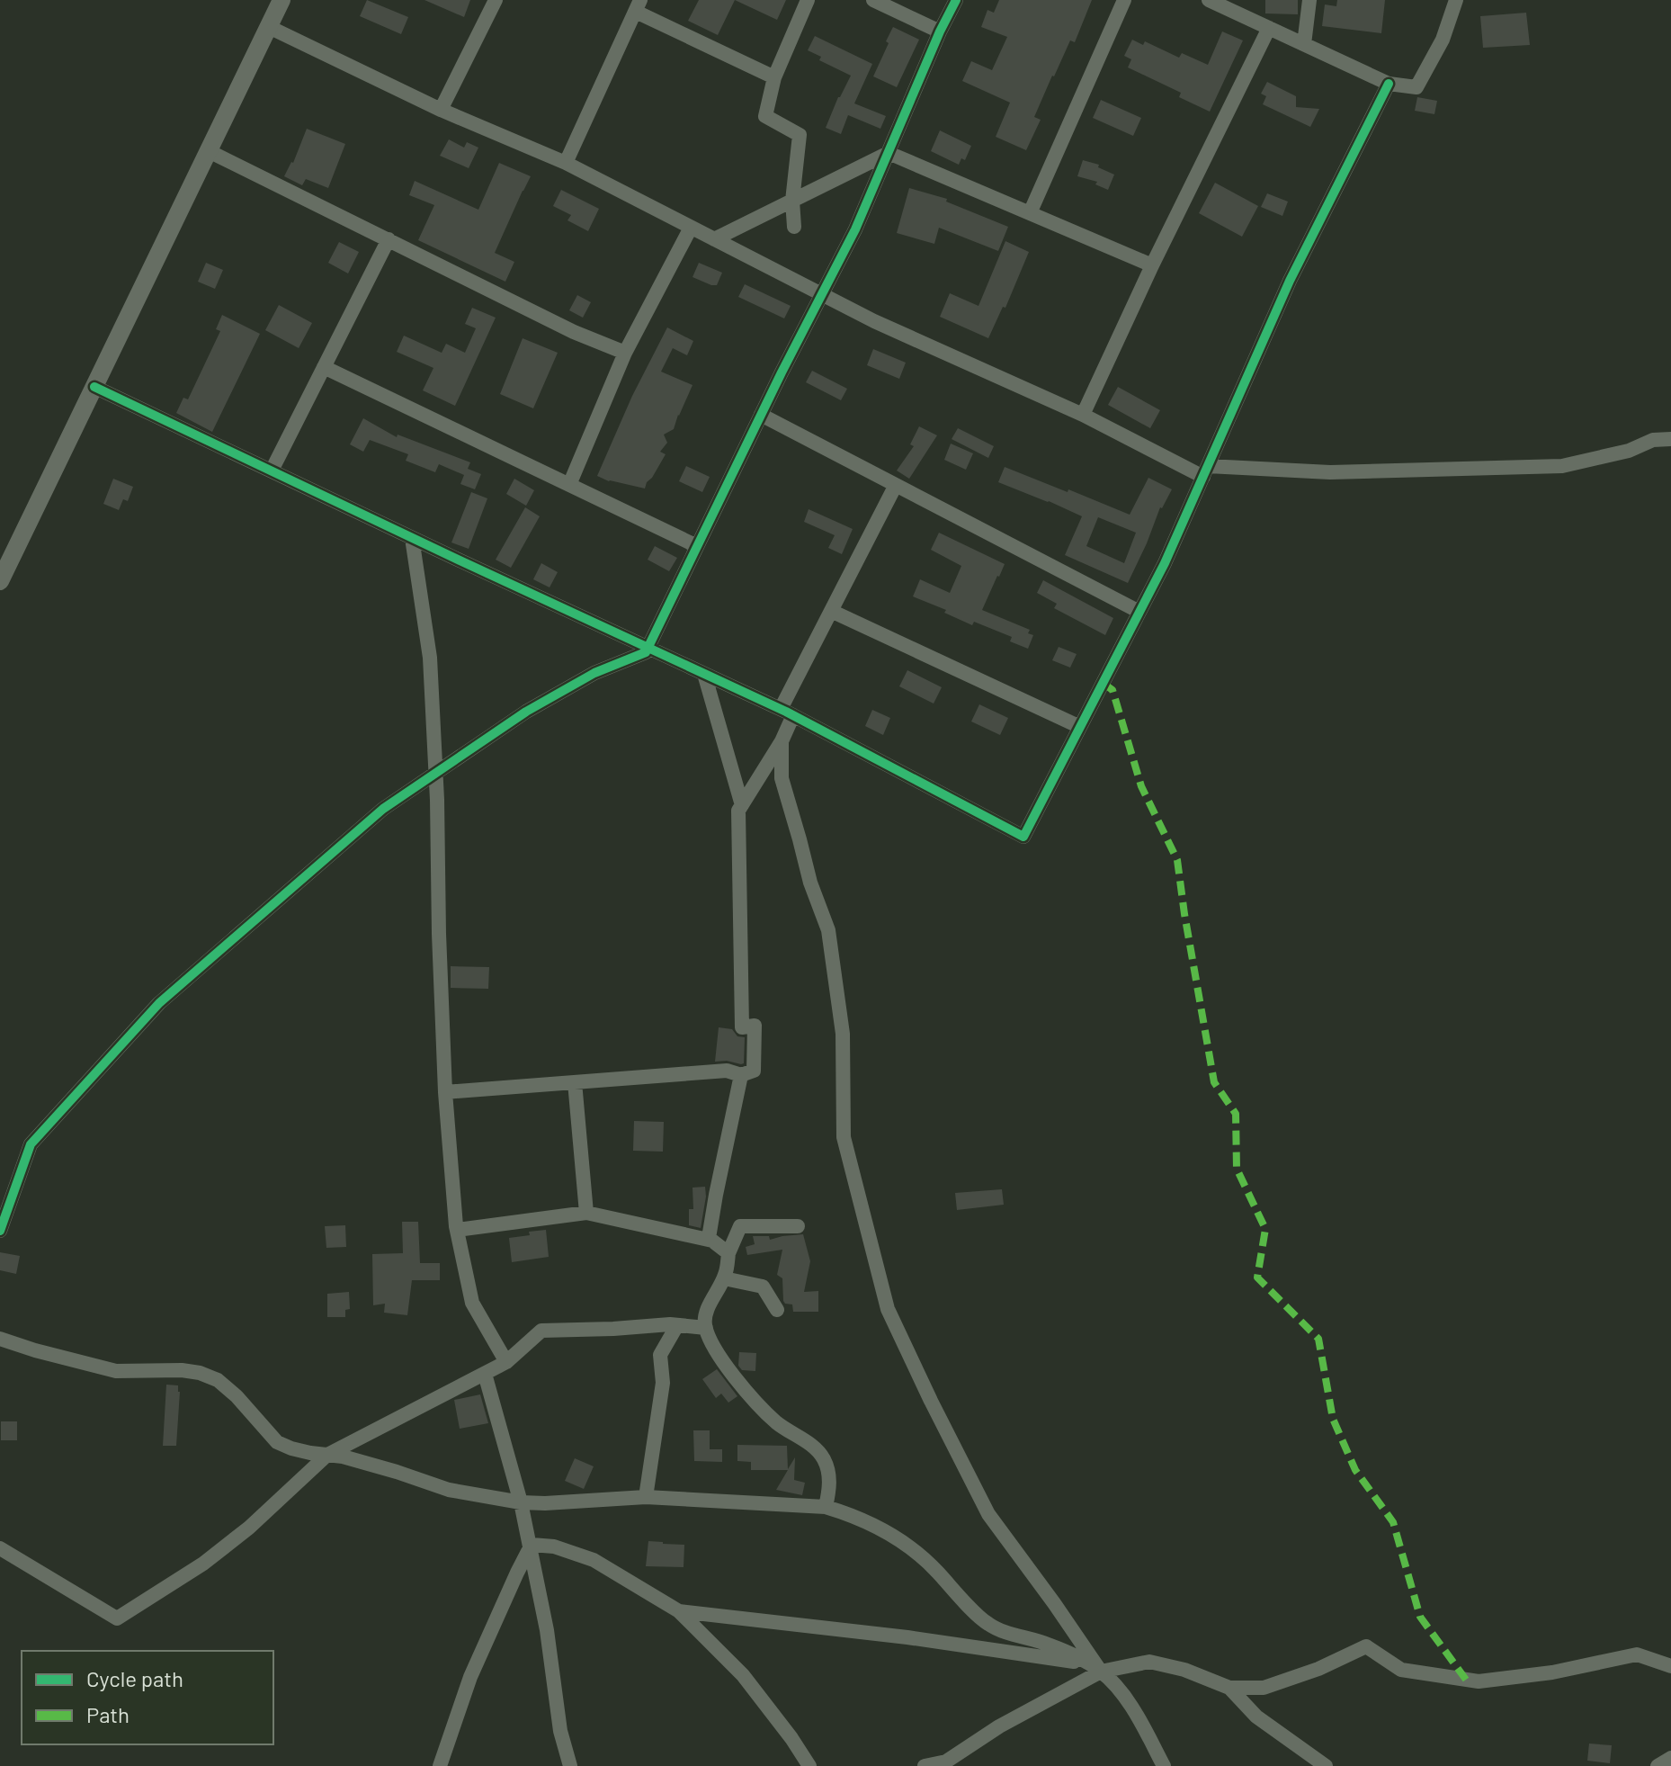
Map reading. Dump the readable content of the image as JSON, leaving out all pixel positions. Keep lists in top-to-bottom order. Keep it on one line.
{"legend":["Cycle path","Path"]}
